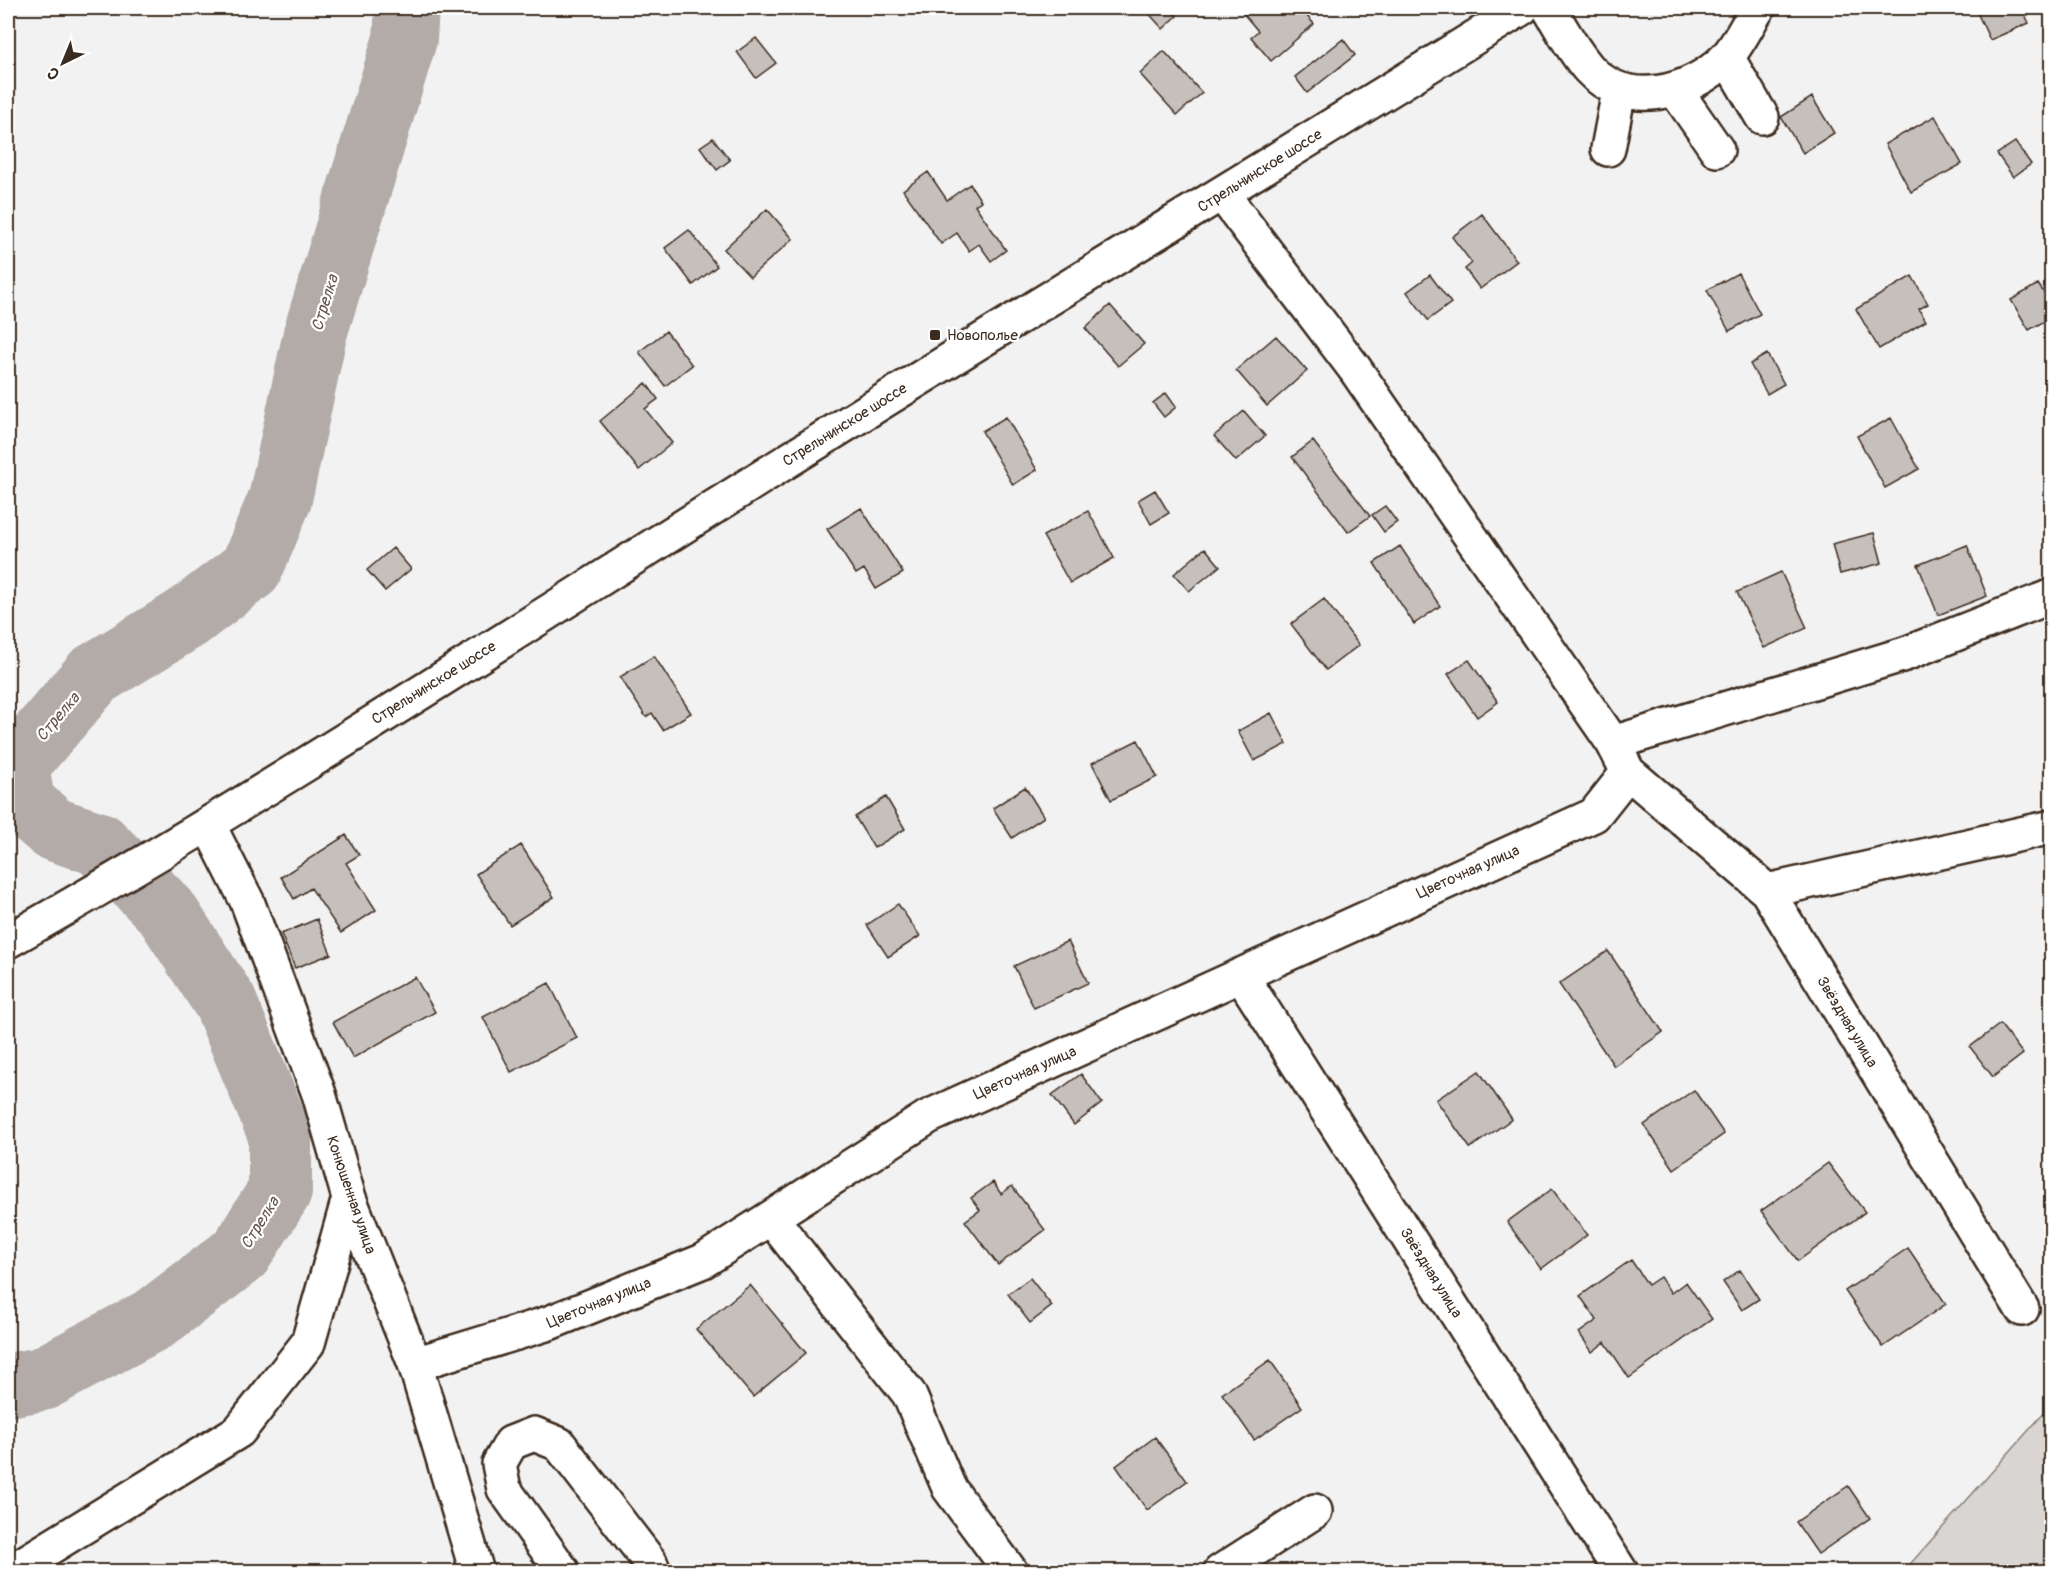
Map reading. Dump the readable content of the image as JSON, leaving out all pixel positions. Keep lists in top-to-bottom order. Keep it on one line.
{"streets":{"street":["Стрельнинское шоссе","Цветочная улица","Звёздная улица","Конюшенная улица"]},"crossings":[["Стрельнинское шоссе","Конюшенная улица"],["Цветочная улица","Звёздная улица"],["Цветочная улица","Конюшенная улица"]],"water":["Стрелка"],"places":{"transit":["Новополье"]},"north":"bottom left"}
